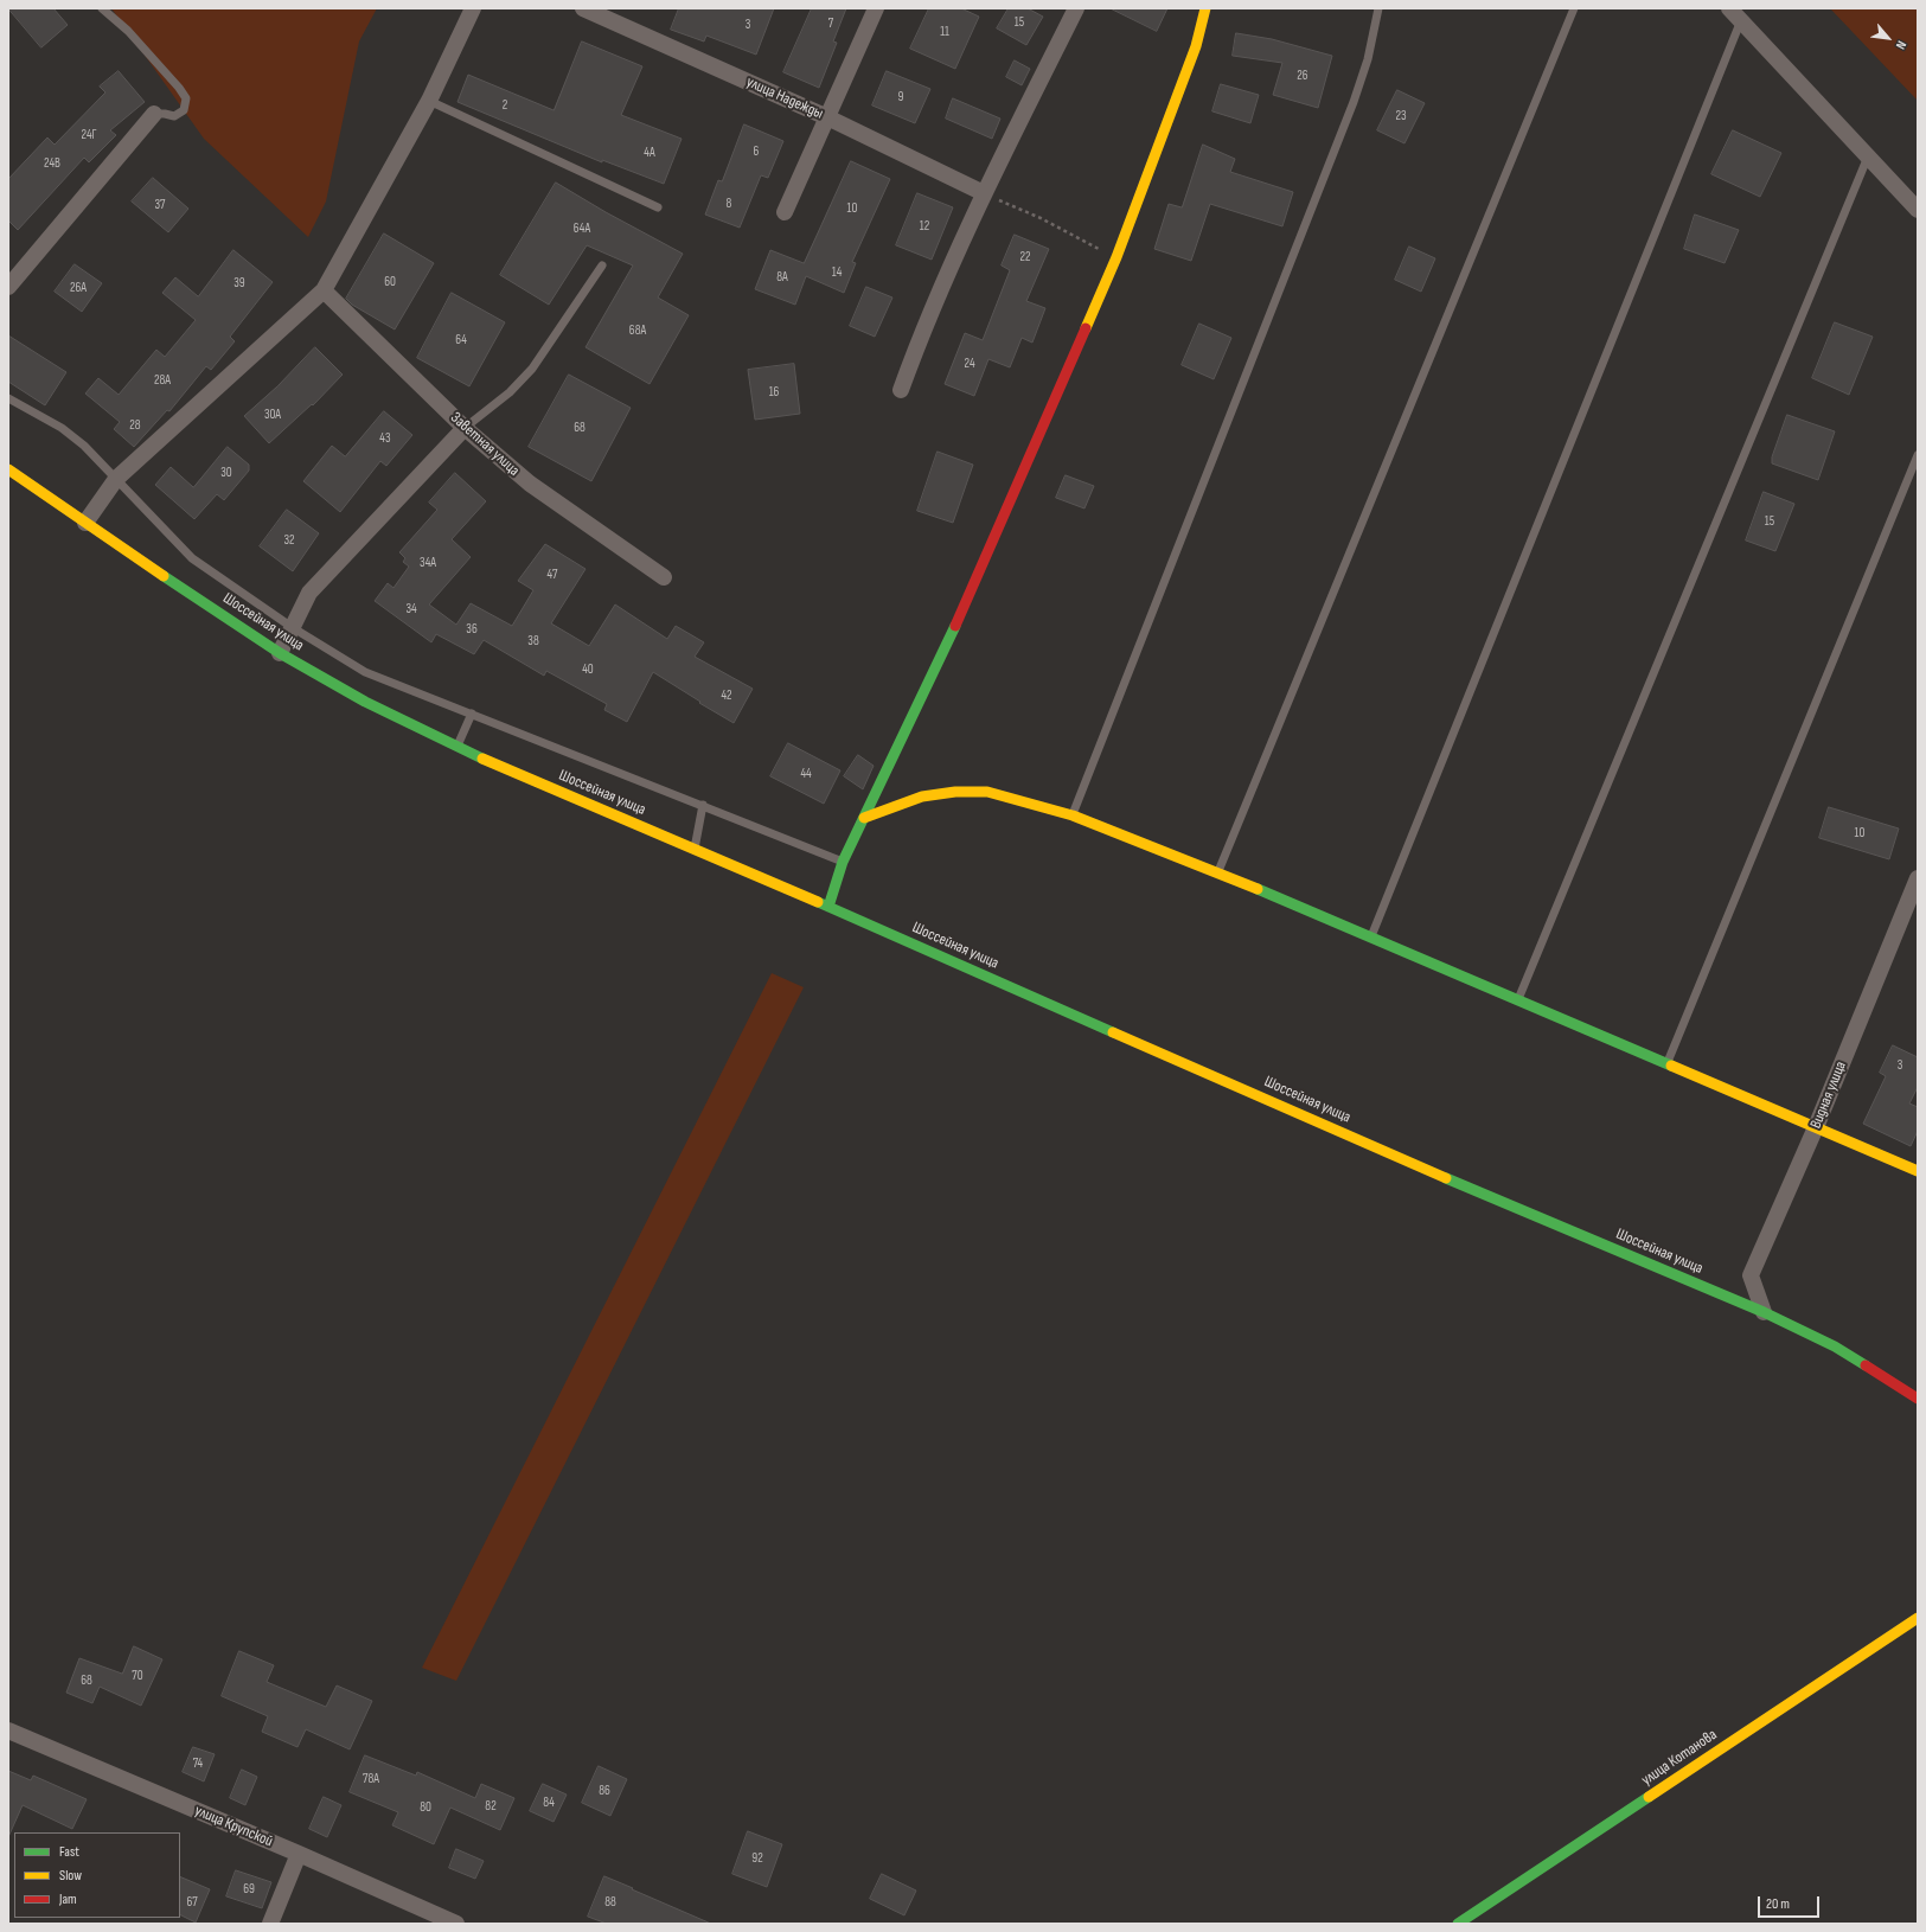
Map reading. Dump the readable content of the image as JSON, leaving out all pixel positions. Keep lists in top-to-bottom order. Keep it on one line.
{"streets":{"street":["улица Надежды","Заветная улица","Шоссейная улица","Видная улица","улица Котанова","улица Крупской"]},"crossings":[["Шоссейная улица","Видная улица"]],"house_numbers":["15","7","3","11","26","9","2","23","24Г","6","4А","24В","8","37","10","12","64А","22","14","8А","60","39","26А","68А","64","24","28А","16","30А","28","68","43","30","15","32","34А","47","34","36","38","40","42","44","10","3","70","68","74","78А","86","84","82","80","92","69","67","88"],"legend":["Fast","Slow","Jam"],"scale_bar":"20 m","north":"bottom right"}
